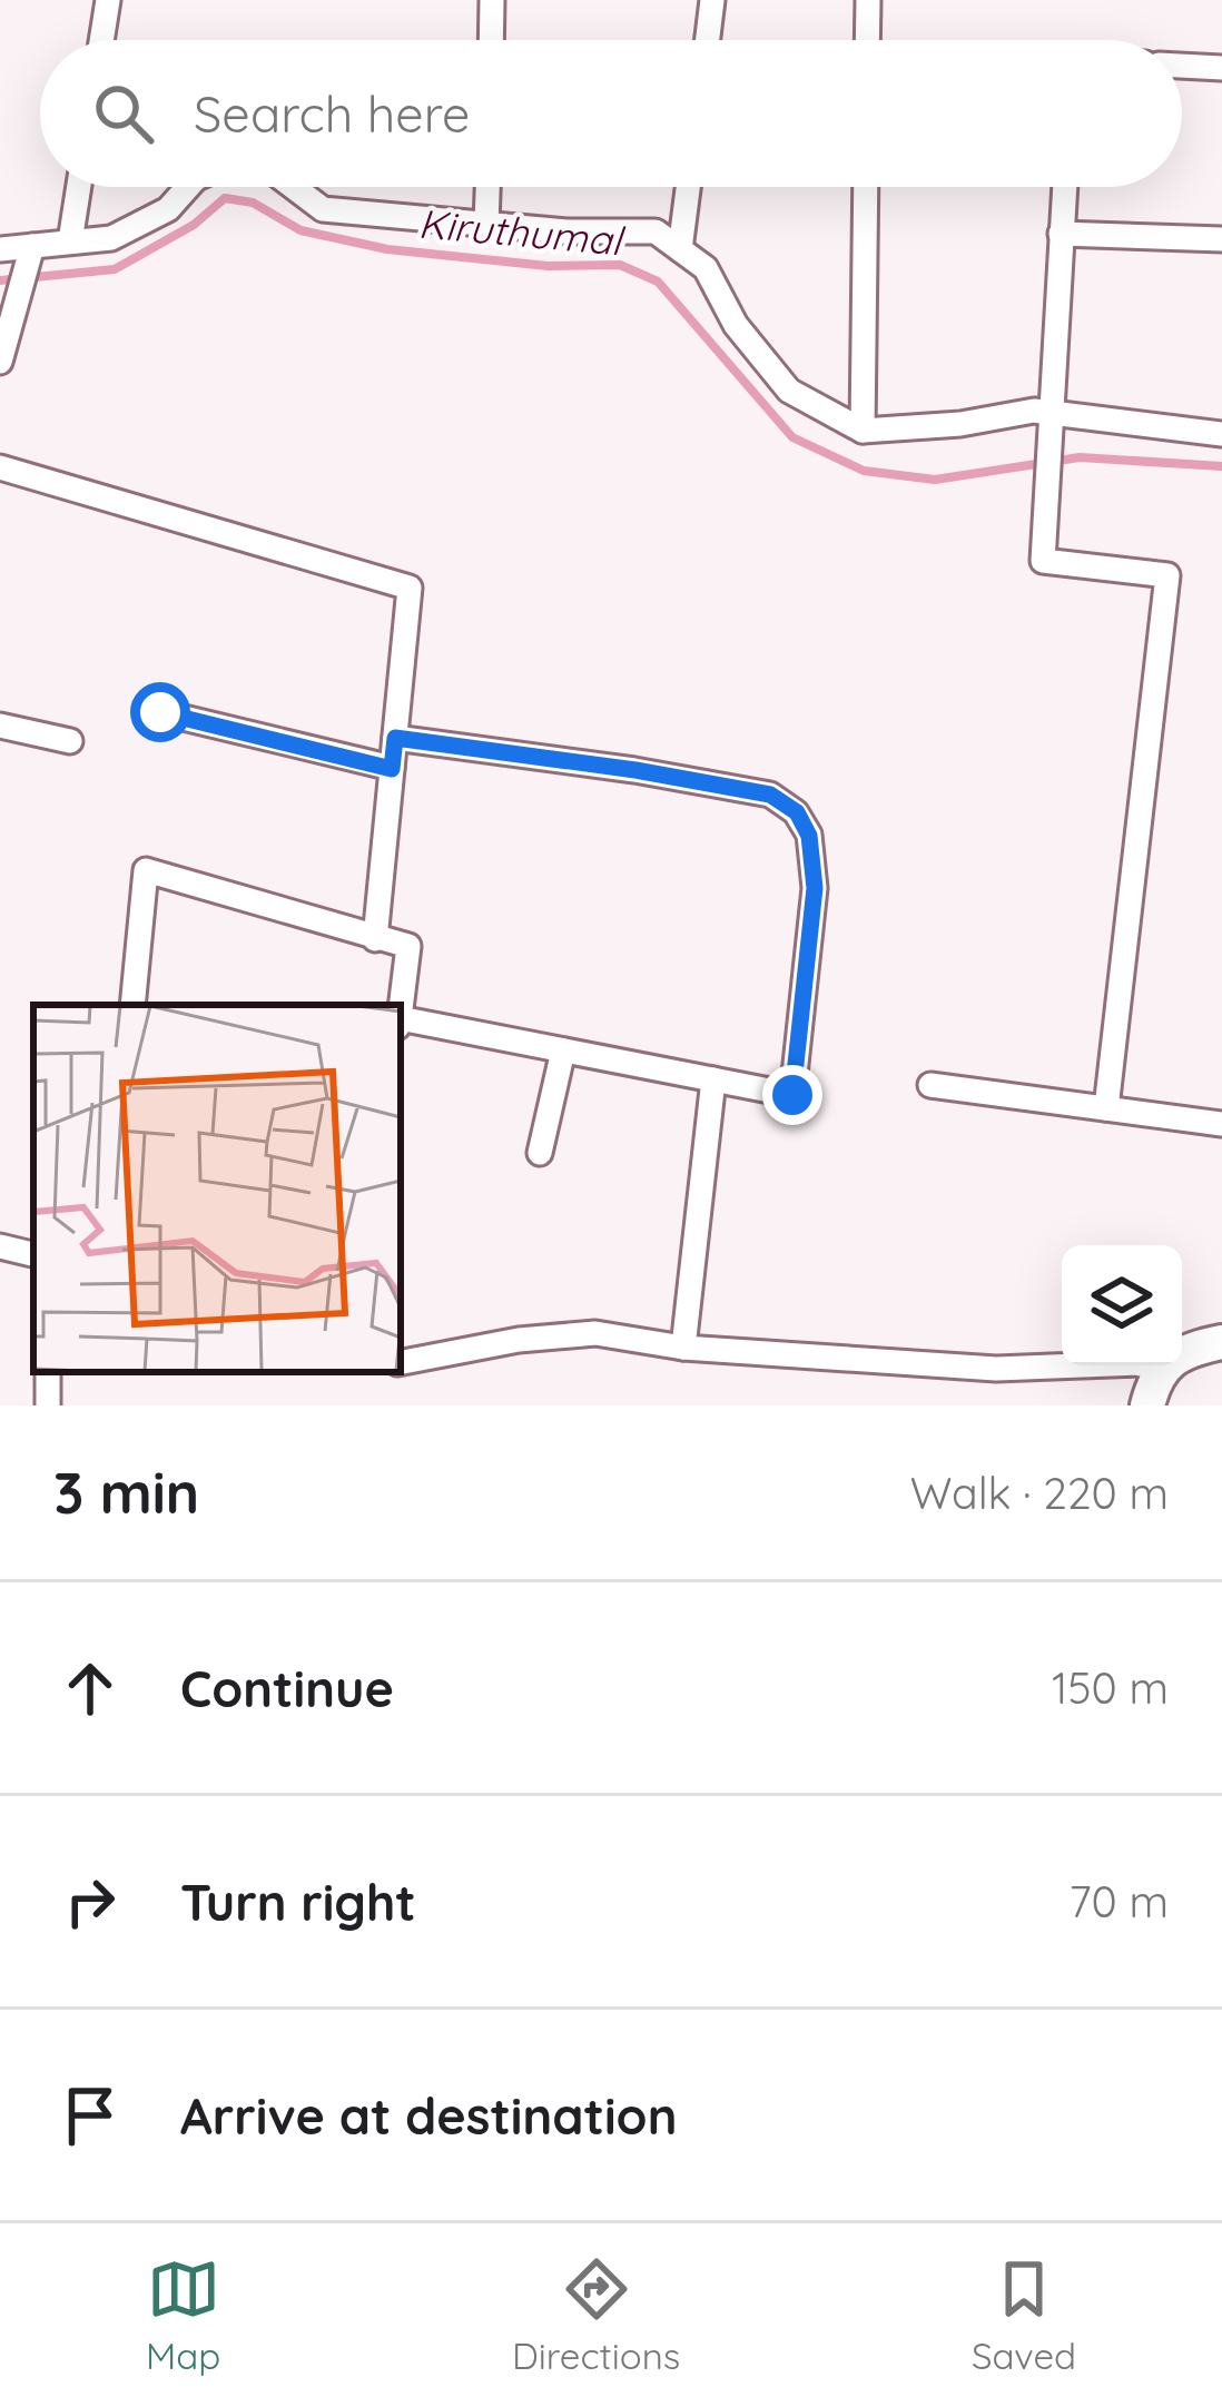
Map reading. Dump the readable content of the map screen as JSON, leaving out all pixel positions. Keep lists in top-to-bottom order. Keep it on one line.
{"water":["Kiruthumal"],"page":{"search":"Search here","heading":["3 min","Walk · 220 m"],"list":[["Continue","150 m"],["Turn right","70 m"],"Arrive at destination"],"nav":["Map","Directions","Saved"]}}
